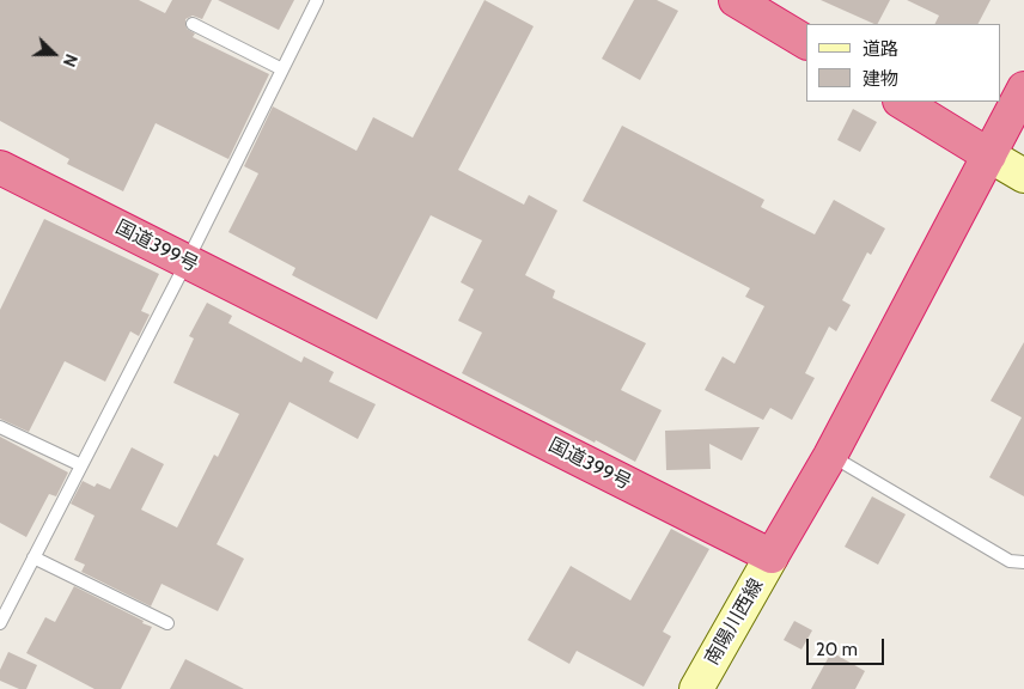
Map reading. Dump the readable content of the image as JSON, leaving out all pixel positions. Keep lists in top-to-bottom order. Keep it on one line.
{"streets":{"highway":["国道399号"],"main road":["南陽川西線"]},"crossings":[["国道399号","南陽川西線"]],"legend":["道路","建物"],"scale_bar":"20 m","north":"right"}
